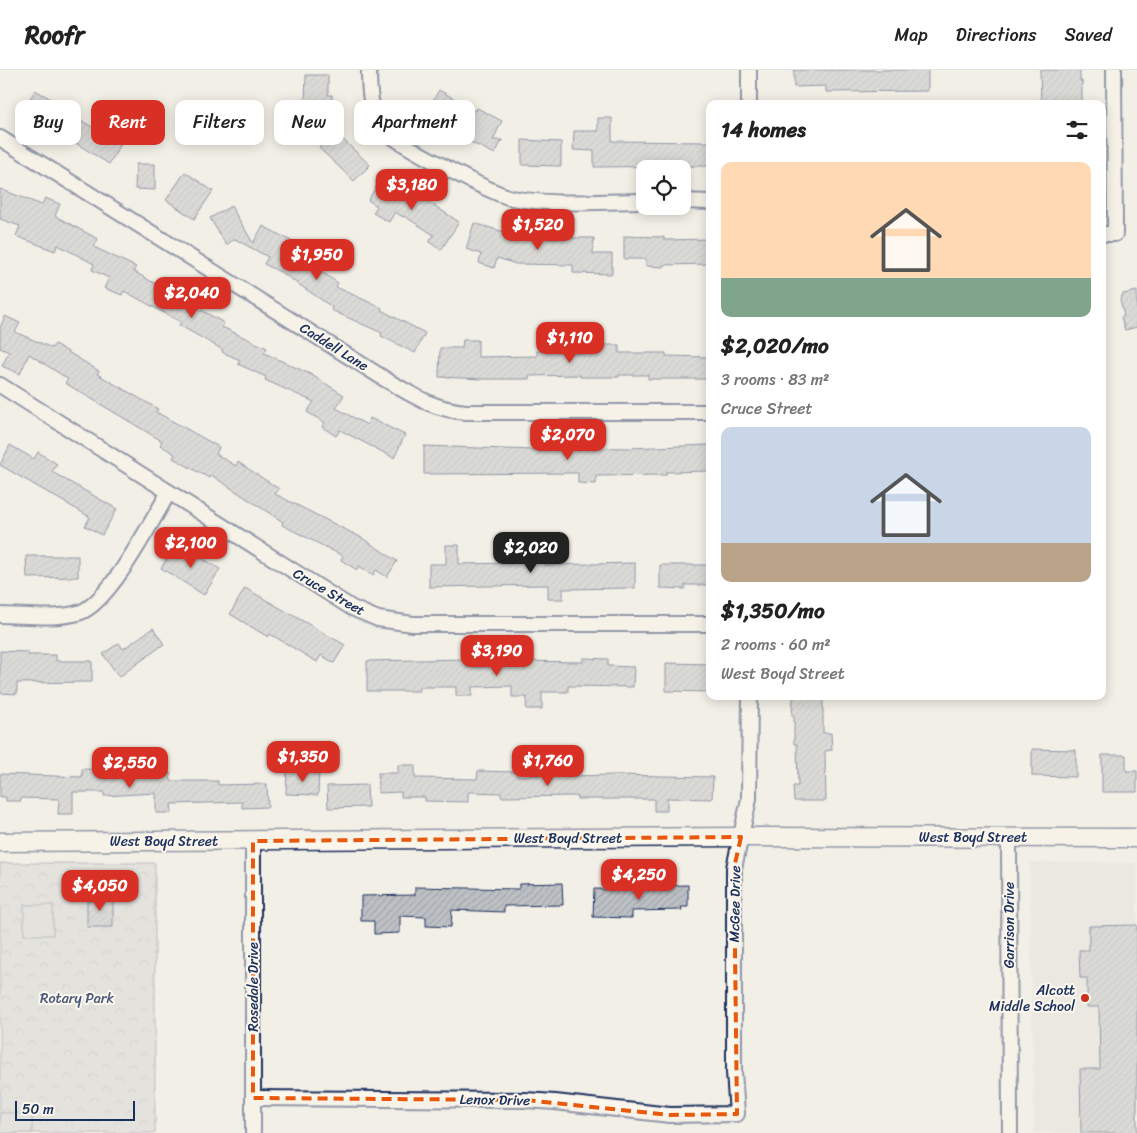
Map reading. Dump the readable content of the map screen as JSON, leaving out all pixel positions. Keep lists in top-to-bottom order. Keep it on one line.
{"streets":{"street":["Caddell Lane","Cruce Street","West Boyd Street","McGee Drive","Garrison Drive","Rosedale Drive","Lenox Drive"]},"crossings":[["West Boyd Street","McGee Drive"],["West Boyd Street","Garrison Drive"],["West Boyd Street","Rosedale Drive"],["McGee Drive","Lenox Drive"],["Rosedale Drive","Lenox Drive"]],"parks":["Rotary Park"],"places":["Alcott Middle School"],"scale_bar":"50 m","page":{"header":"Roofr","nav":["Map","Directions","Saved"],"chip":["Buy","Rent","Filters","New","Apartment"],"heading":"14 homes","list":[{"name":"$2,020/mo","note":"3 rooms · 83 m² · Cruce Street"},{"name":"$1,350/mo","note":"2 rooms · 60 m² · West Boyd Street"}],"price":["$3,180","$1,520","$1,950","$2,040","$1,110","$2,070","$2,100","$2,020","$3,190","$1,350","$1,760","$2,550","$4,250","$4,050"],"scale":"50 m"}}
